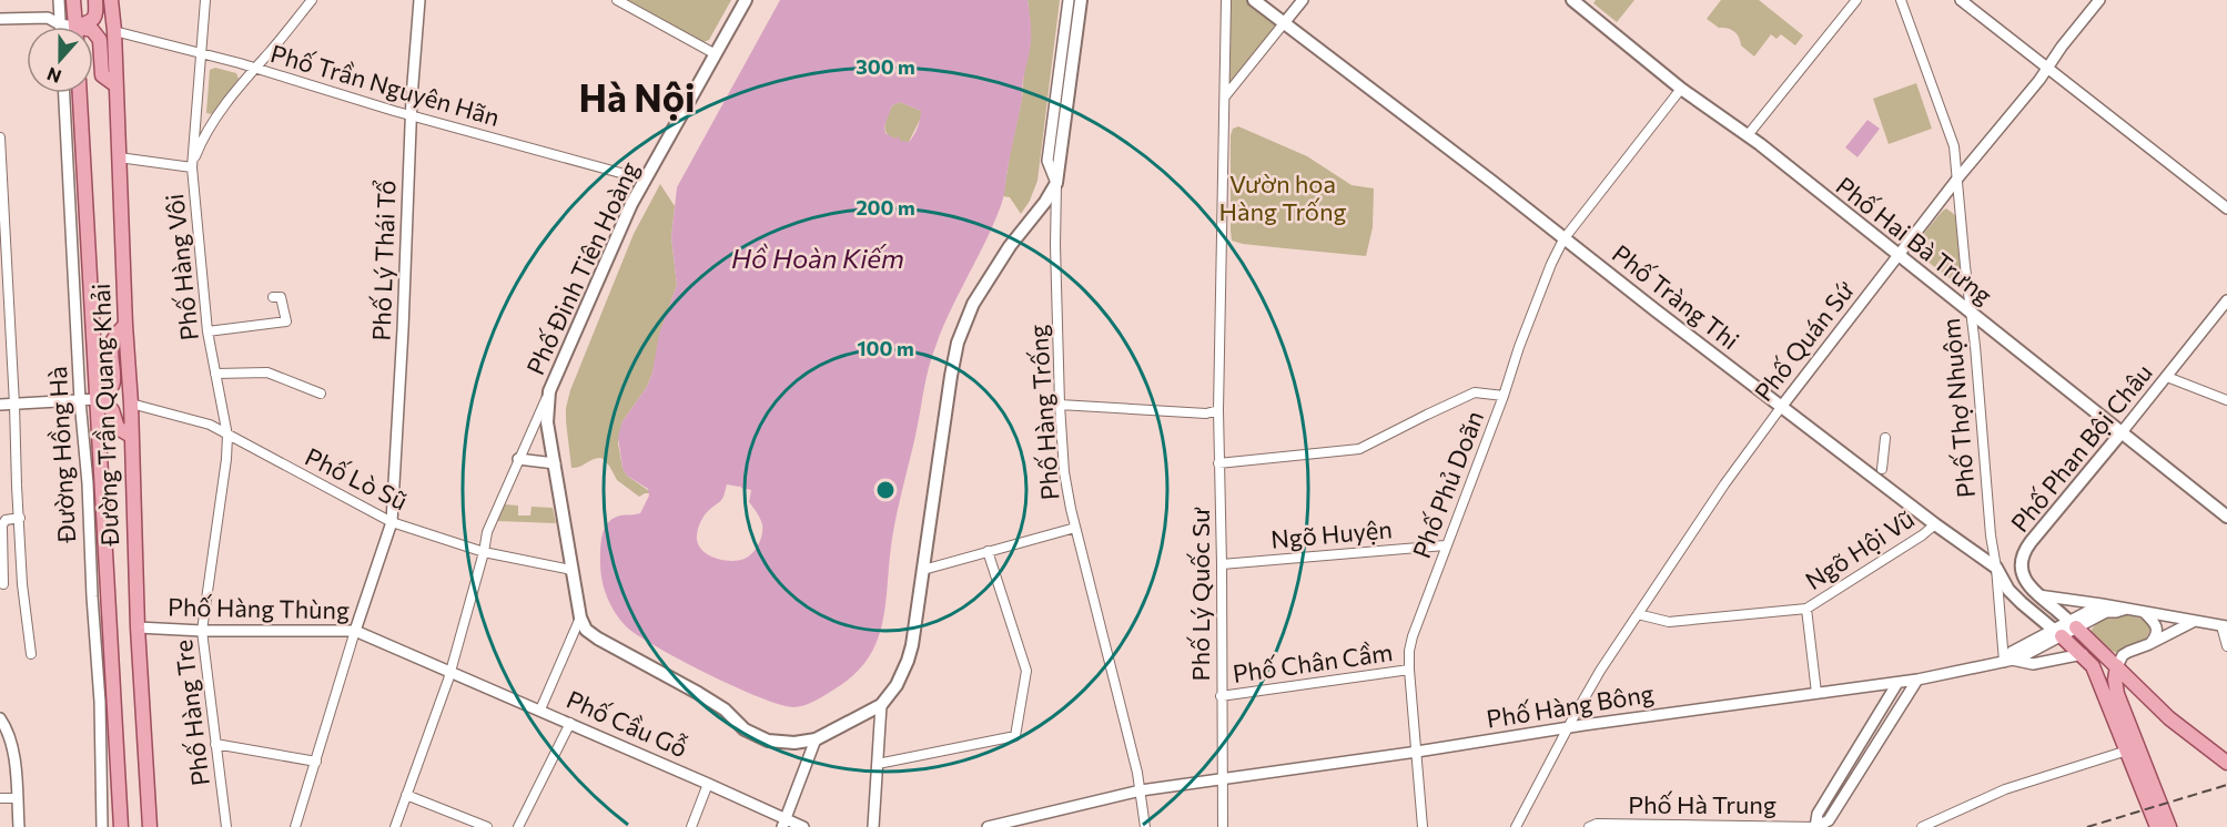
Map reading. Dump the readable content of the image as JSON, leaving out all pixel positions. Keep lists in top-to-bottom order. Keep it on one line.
{"streets":{"main road":["Phố Hai Bà Trưng","Phố Đinh Tiên Hoàng","Phố Tràng Thi","Đường Trần Quang Khải","Phố Phan Bội Châu"],"street":["Phố Trần Nguyên Hãn","Phố Lý Thái Tổ","Phố Hàng Vôi","Phố Quán Sứ","Phố Thợ Nhuộm","Phố Hàng Trống","Đường Hồng Hà","Phố Lò Sũ","Phố Phủ Doãn","Ngõ Huyện","Ngõ Hội Vũ","Phố Lý Quốc Sư","Phố Hàng Thùng","Phố Chân Cầm","Phố Hàng Bông","Phố Hàng Tre","Phố Cầu Gỗ","Phố Hà Trung"]},"crossings":[["Phố Trần Nguyên Hãn","Phố Lý Thái Tổ"],["Phố Trần Nguyên Hãn","Phố Đinh Tiên Hoàng"],["Phố Trần Nguyên Hãn","Đường Trần Quang Khải"],["Phố Hai Bà Trưng","Phố Quán Sứ"],["Phố Hai Bà Trưng","Phố Thợ Nhuộm"],["Phố Hai Bà Trưng","Phố Phan Bội Châu"],["Phố Hai Bà Trưng","Phố Phủ Doãn"],["Phố Lý Thái Tổ","Phố Lò Sũ"],["Phố Lý Thái Tổ","Phố Hàng Thùng"],["Phố Hàng Vôi","Đường Trần Quang Khải"],["Phố Hàng Vôi","Phố Lò Sũ"],["Phố Hàng Vôi","Phố Hàng Tre"],["Phố Đinh Tiên Hoàng","Phố Lò Sũ"],["Phố Tràng Thi","Phố Quán Sứ"],["Phố Tràng Thi","Phố Thợ Nhuộm"],["Phố Tràng Thi","Phố Phủ Doãn"],["Phố Tràng Thi","Ngõ Hội Vũ"],["Phố Tràng Thi","Phố Hàng Bông"],["Phố Quán Sứ","Phố Thợ Nhuộm"],["Phố Quán Sứ","Ngõ Hội Vũ"],["Phố Quán Sứ","Phố Hàng Bông"],["Phố Thợ Nhuộm","Phố Hàng Bông"],["Phố Hàng Trống","Phố Hàng Bông"],["Đường Trần Quang Khải","Phố Lò Sũ"],["Đường Trần Quang Khải","Phố Hàng Thùng"],["Phố Phan Bội Châu","Phố Hàng Bông"],["Phố Lò Sũ","Phố Hàng Tre"],["Phố Phủ Doãn","Ngõ Huyện"],["Phố Phủ Doãn","Phố Chân Cầm"],["Phố Phủ Doãn","Phố Hàng Bông"],["Ngõ Huyện","Phố Lý Quốc Sư"],["Ngõ Hội Vũ","Phố Hàng Bông"],["Phố Lý Quốc Sư","Phố Chân Cầm"],["Phố Lý Quốc Sư","Phố Hàng Bông"],["Phố Hàng Thùng","Phố Hàng Tre"],["Phố Hàng Thùng","Phố Cầu Gỗ"]],"districts":["Hà Nội"],"water":["Hồ Hoàn Kiếm"],"parks":["Vườn hoa Hàng Trống"],"north":"bottom","rings":["300 m","200 m","100 m"]}
